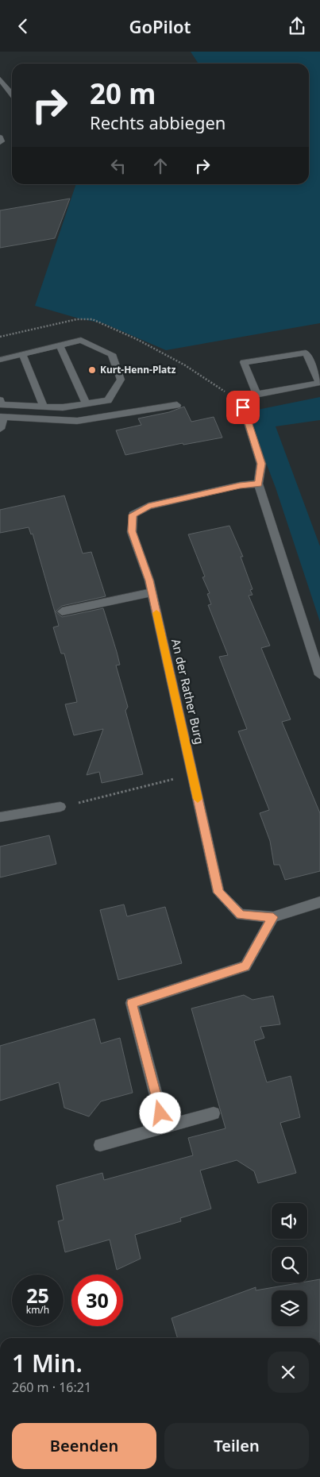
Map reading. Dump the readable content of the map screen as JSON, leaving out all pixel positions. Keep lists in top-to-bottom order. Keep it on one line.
{"streets":{"street":["An der Rather Burg"]},"places":["Kurt-Henn-Platz"],"page":{"header":"GoPilot","turn":["20 m","Rechts abbiegen"],"speed":"25 km/h","limit":"30","heading":["1 Min.","260 m · 16:21"],"buttons":["Beenden","Teilen"]}}
